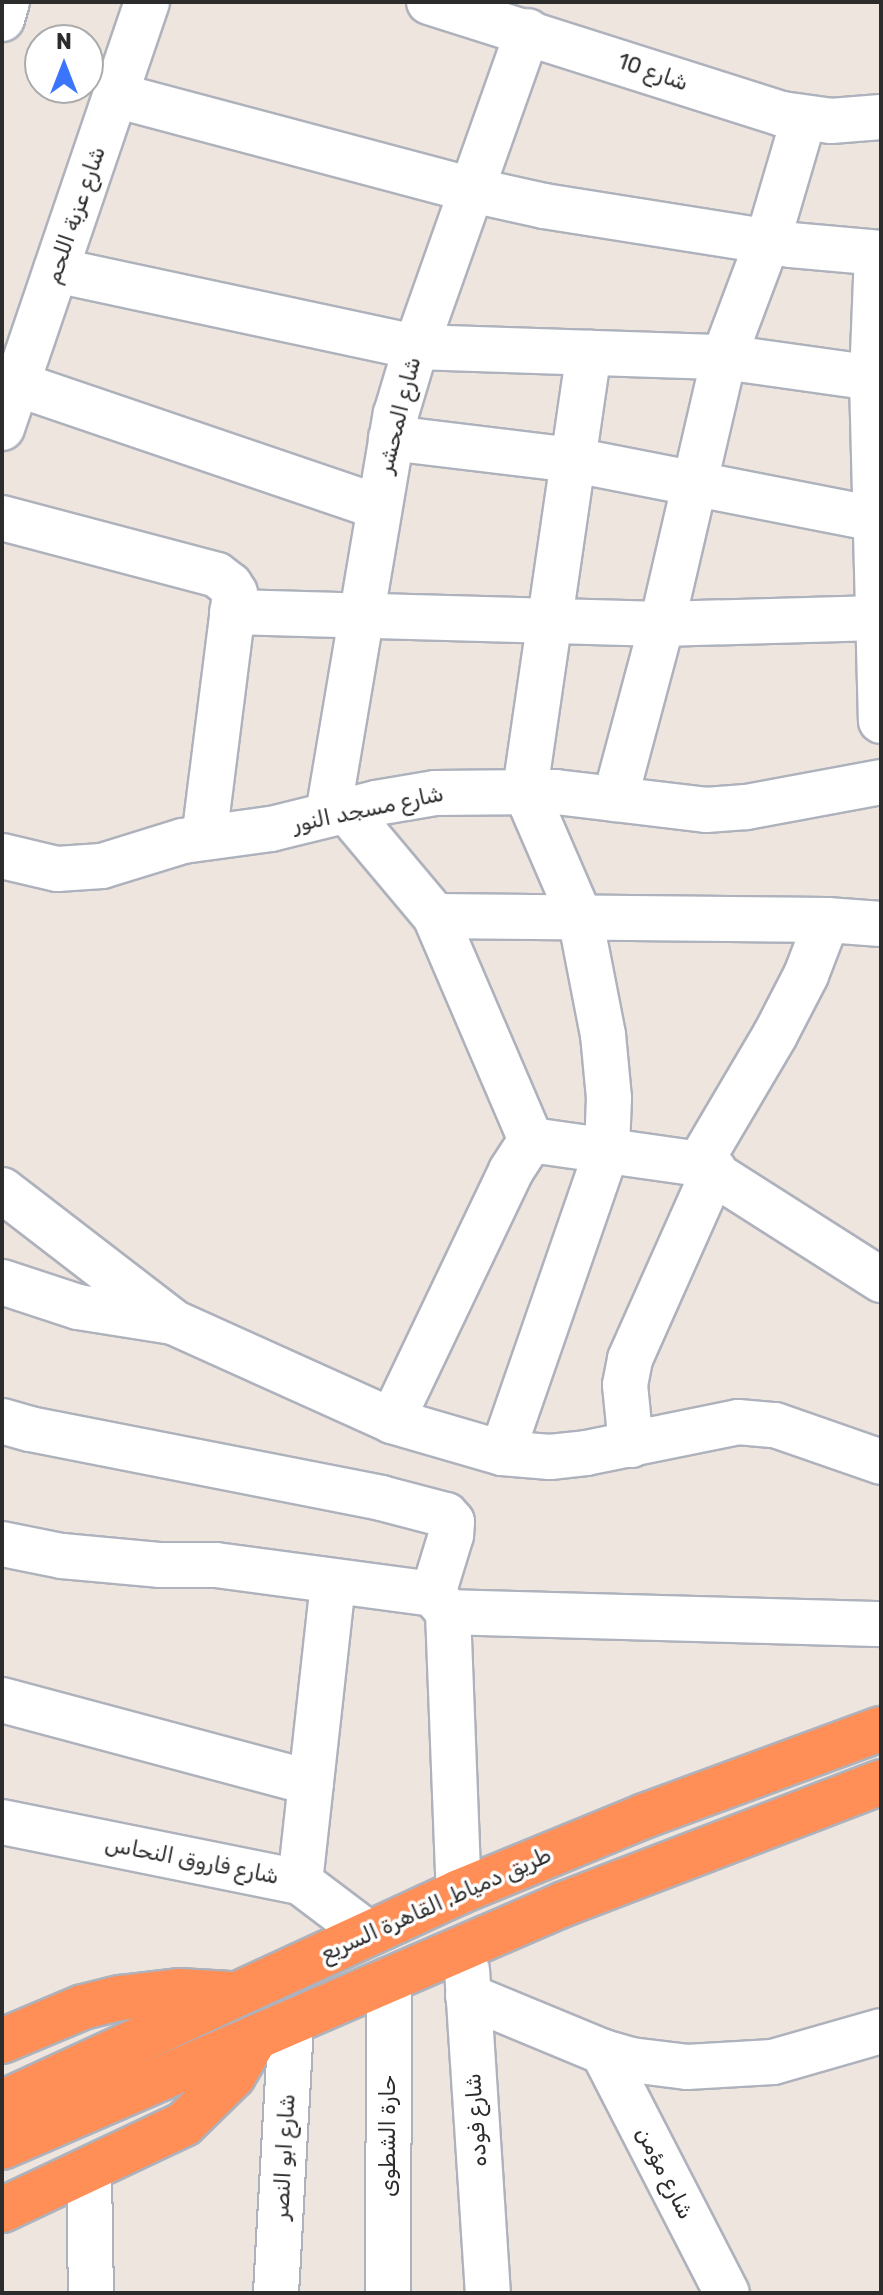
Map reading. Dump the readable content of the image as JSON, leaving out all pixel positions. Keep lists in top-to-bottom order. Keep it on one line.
{"streets":{"highway":["طريق دمياط, القاهرة السريع"],"street":["شارع 10","شارع عزبة اللحم","شارع المحشر","شارع مسجد النور","شارع فاروق النحاس","شارع فوده","حارة الشطوى","شارع ابو النصر","شارع مؤمن"]},"crossings":[["شارع 10","شارع المحشر"],["شارع المحشر","شارع مسجد النور"],["شارع فاروق النحاس","طريق دمياط, القاهرة السريع"]],"north":"top"}
